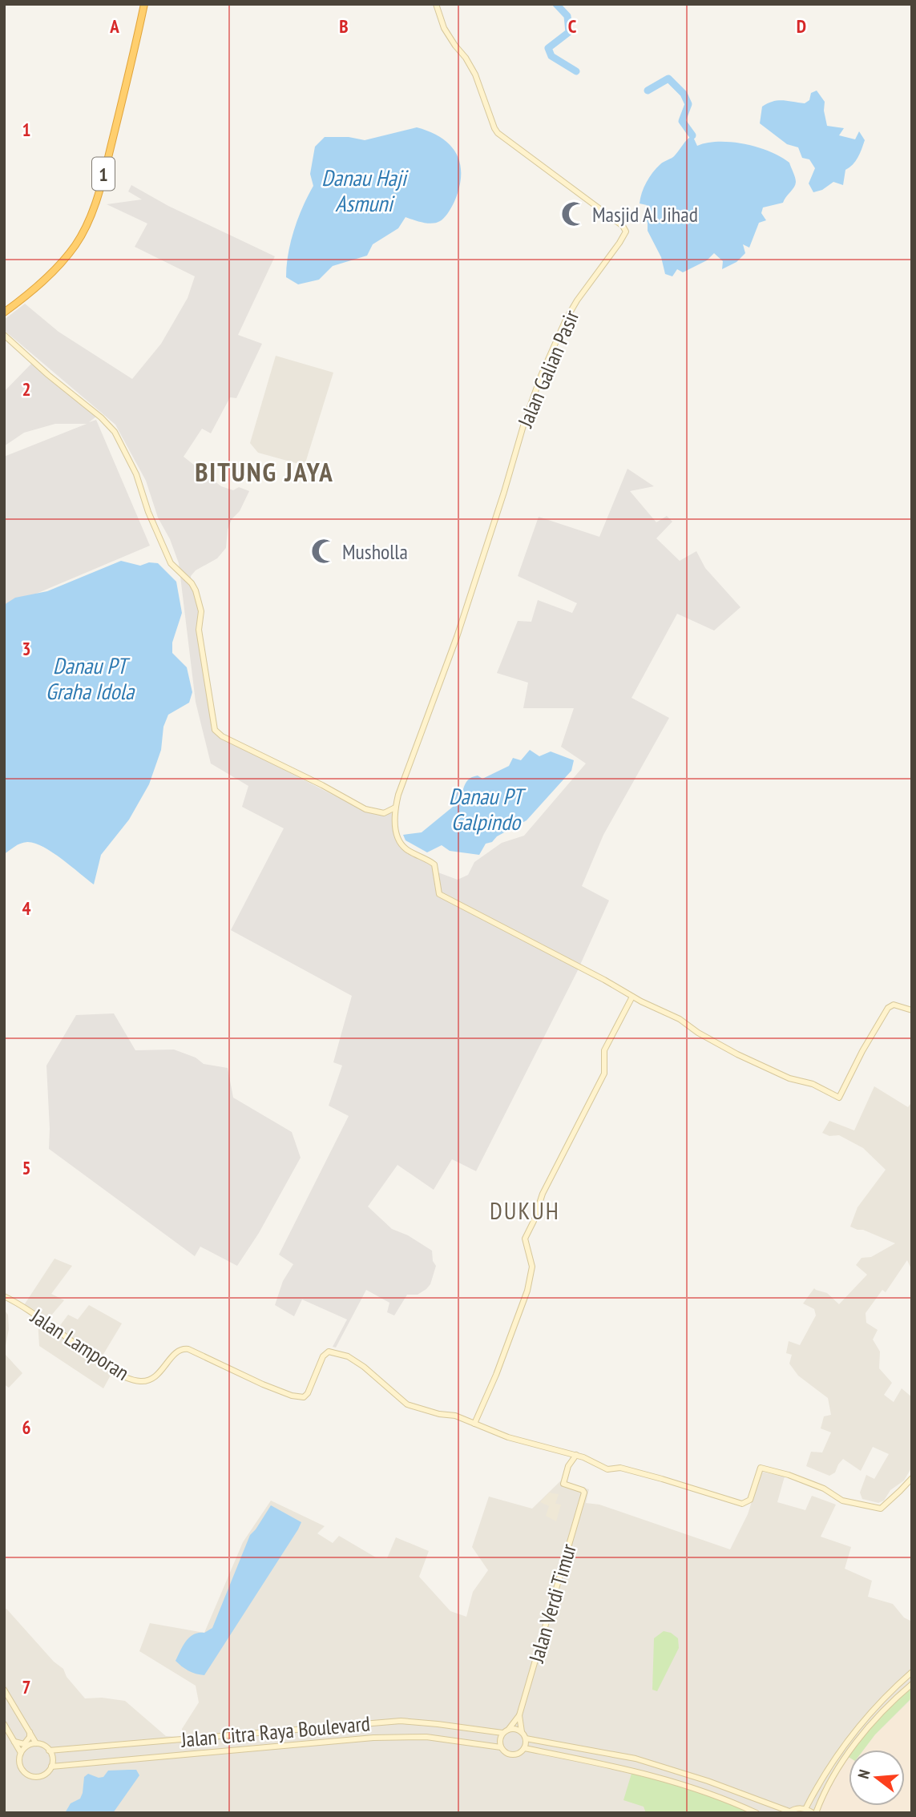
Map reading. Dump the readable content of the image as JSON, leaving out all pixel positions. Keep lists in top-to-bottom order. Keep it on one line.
{"streets":{"highway":["1"],"street":["Jalan Galian Pasir","Jalan Lamporan","Jalan Verdi Timur","Jalan Citra Raya Boulevard"]},"crossings":[["Jalan Verdi Timur","Jalan Citra Raya Boulevard"]],"districts":["BITUNG JAYA","DUKUH"],"water":["Danau Haji Asmuni","Danau PT Graha Idola","Danau PT Galpindo"],"places":{"mosque":["Masjid Al Jihad","Musholla"]},"north":"left","grid":{"columns":["A","B","C","D"],"rows":["1","2","3","4","5","6","7"]}}
